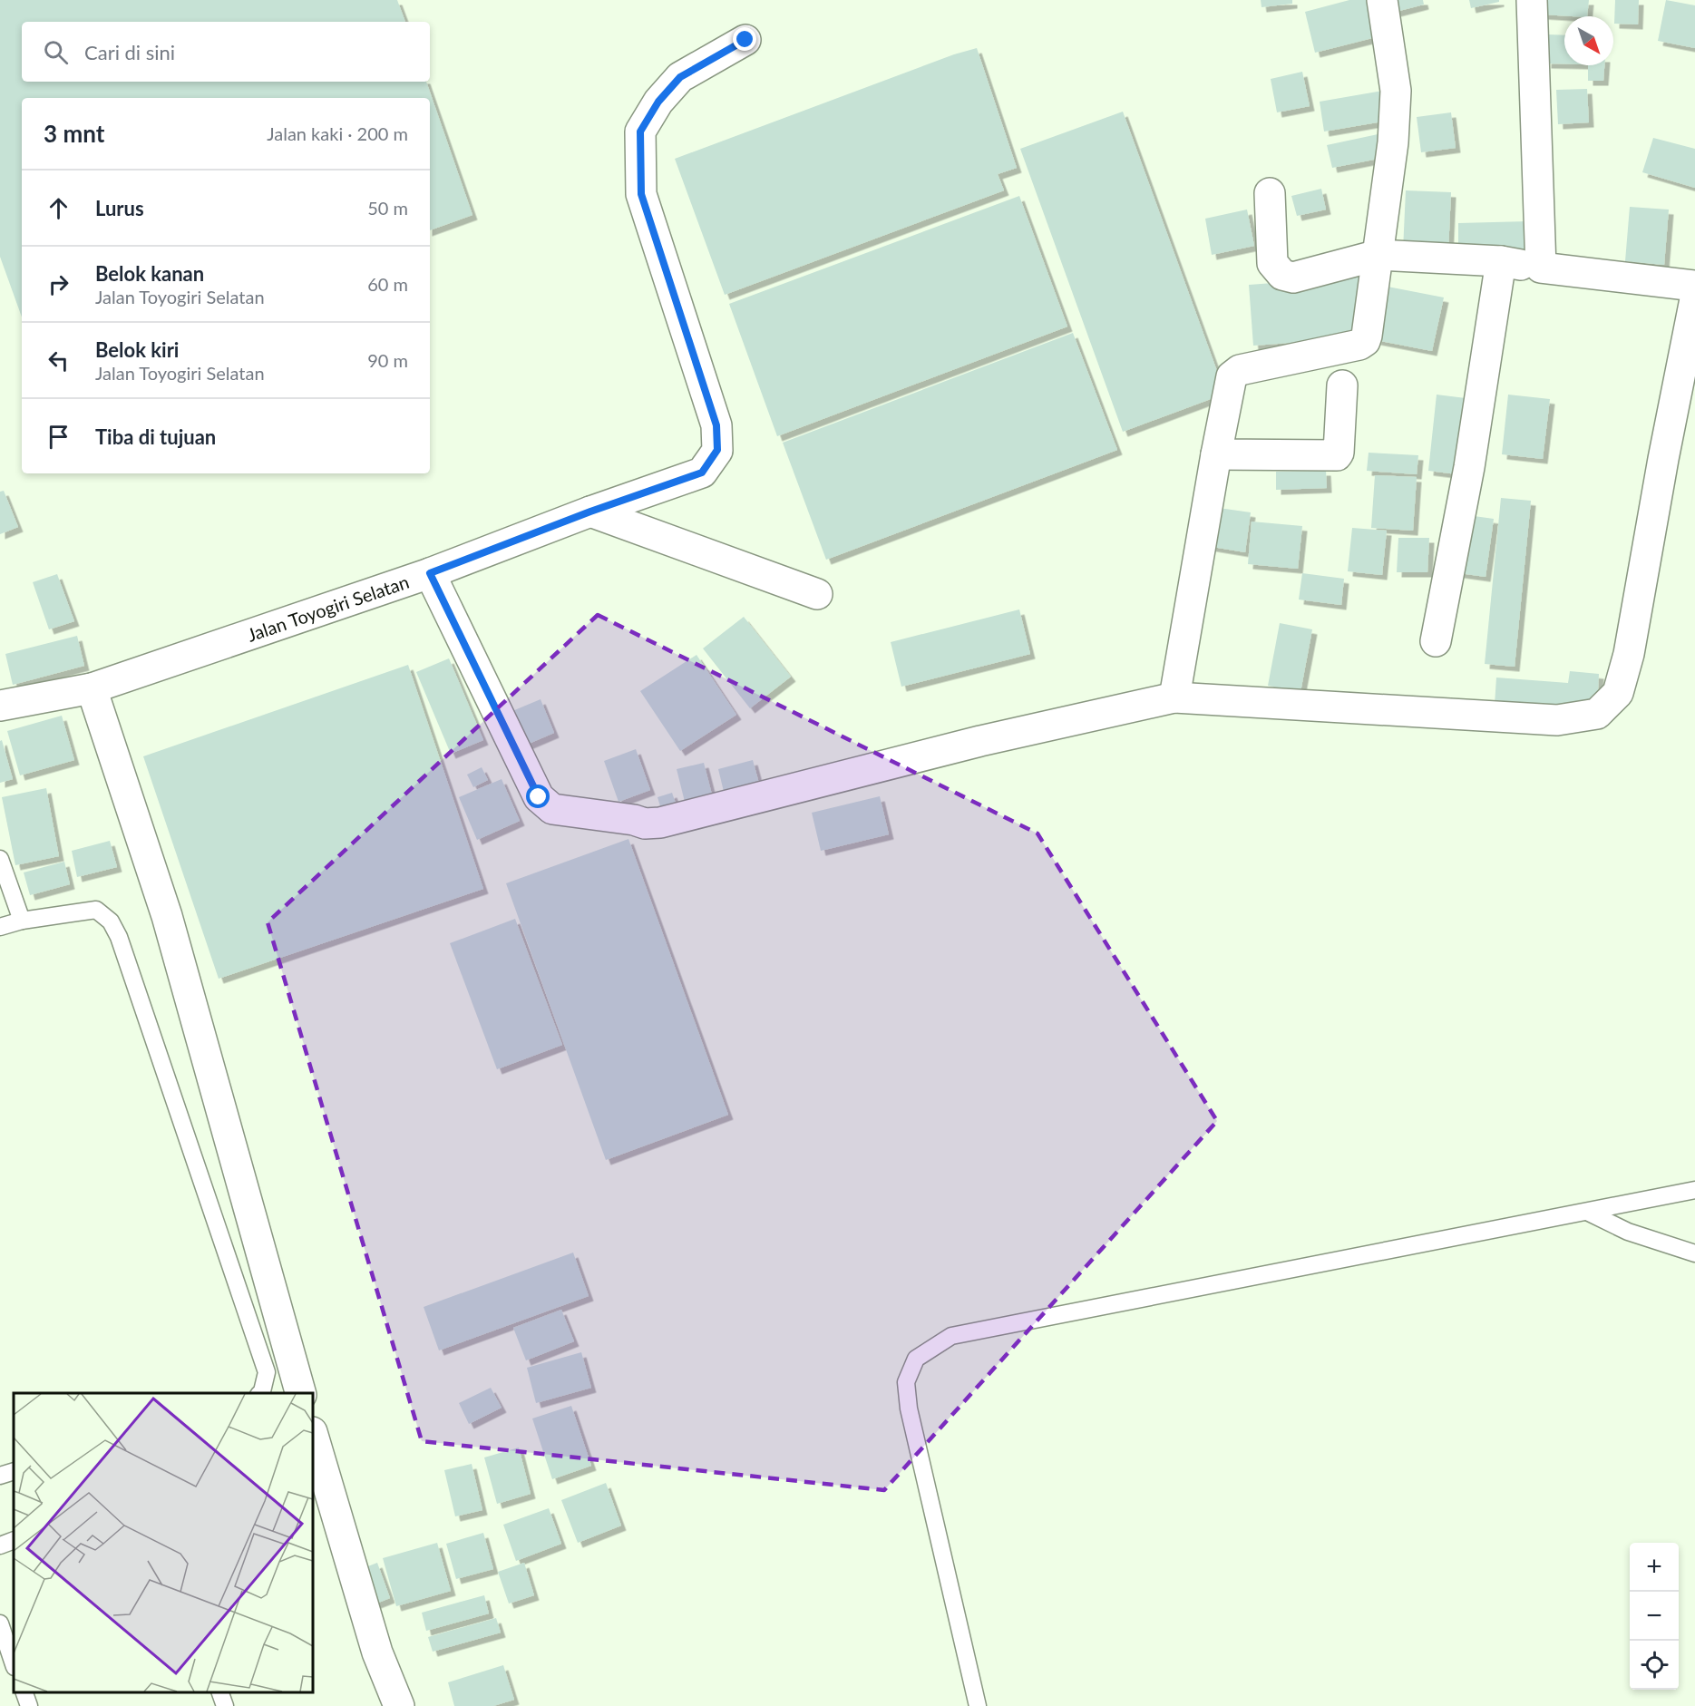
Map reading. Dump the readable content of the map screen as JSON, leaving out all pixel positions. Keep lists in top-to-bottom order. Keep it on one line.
{"streets":{"street":["Jalan Toyogiri Selatan"]},"north":"bottom right","page":{"search":"Cari di sini","heading":["3 mnt","Jalan kaki · 200 m"],"list":[["Lurus","50 m"],["Belok kanan","Jalan Toyogiri Selatan","60 m"],["Belok kiri","Jalan Toyogiri Selatan","90 m"],"Tiba di tujuan"],"map_buttons":["+","−"]}}
